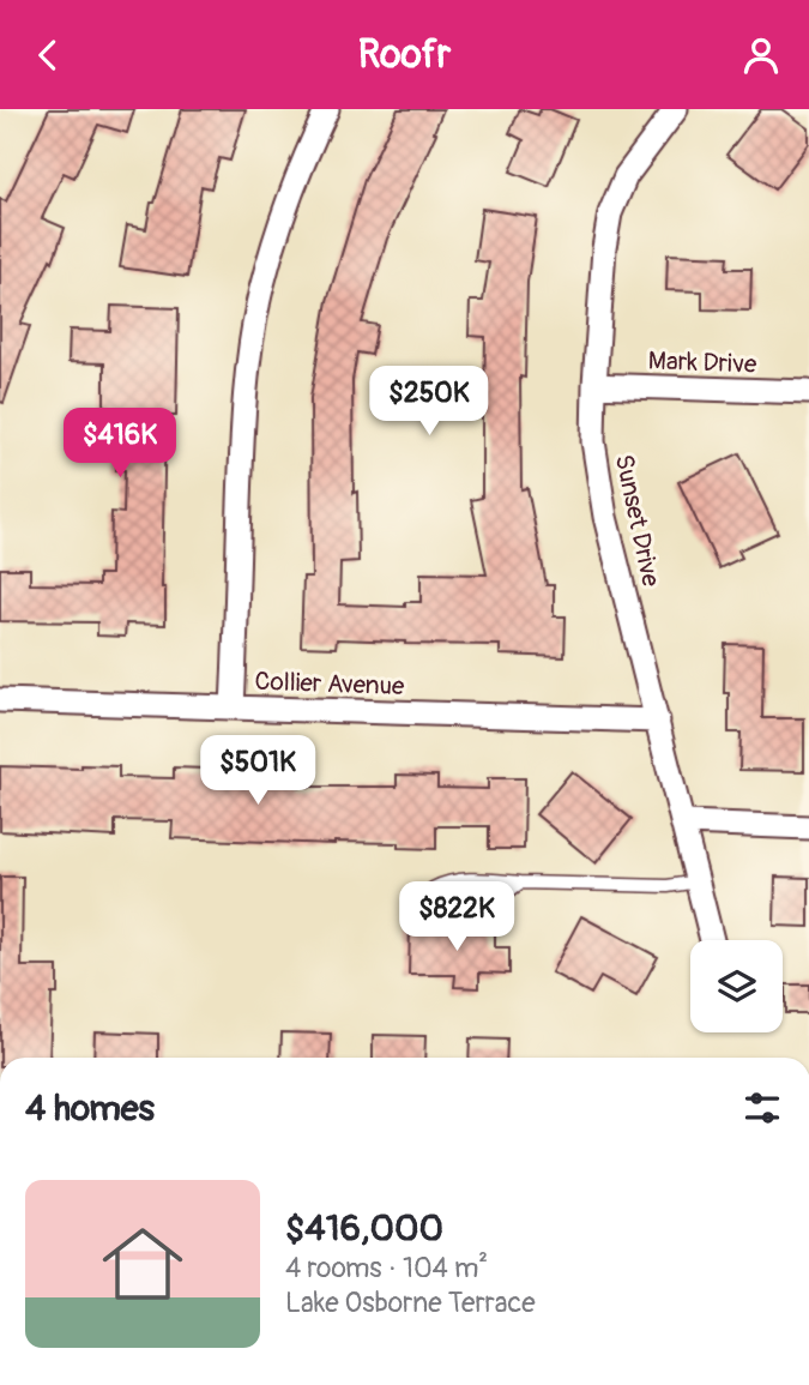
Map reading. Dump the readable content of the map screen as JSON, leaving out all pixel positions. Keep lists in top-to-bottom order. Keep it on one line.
{"streets":{"street":["Mark Drive","Sunset Drive","Collier Avenue"]},"crossings":[["Mark Drive","Sunset Drive"],["Sunset Drive","Collier Avenue"]],"page":{"header":"Roofr","price":["$250K","$416K","$501K","$822K"],"heading":"4 homes","list":[{"name":"$416,000","note":"4 rooms · 104 m² · Lake Osborne Terrace"}]}}
